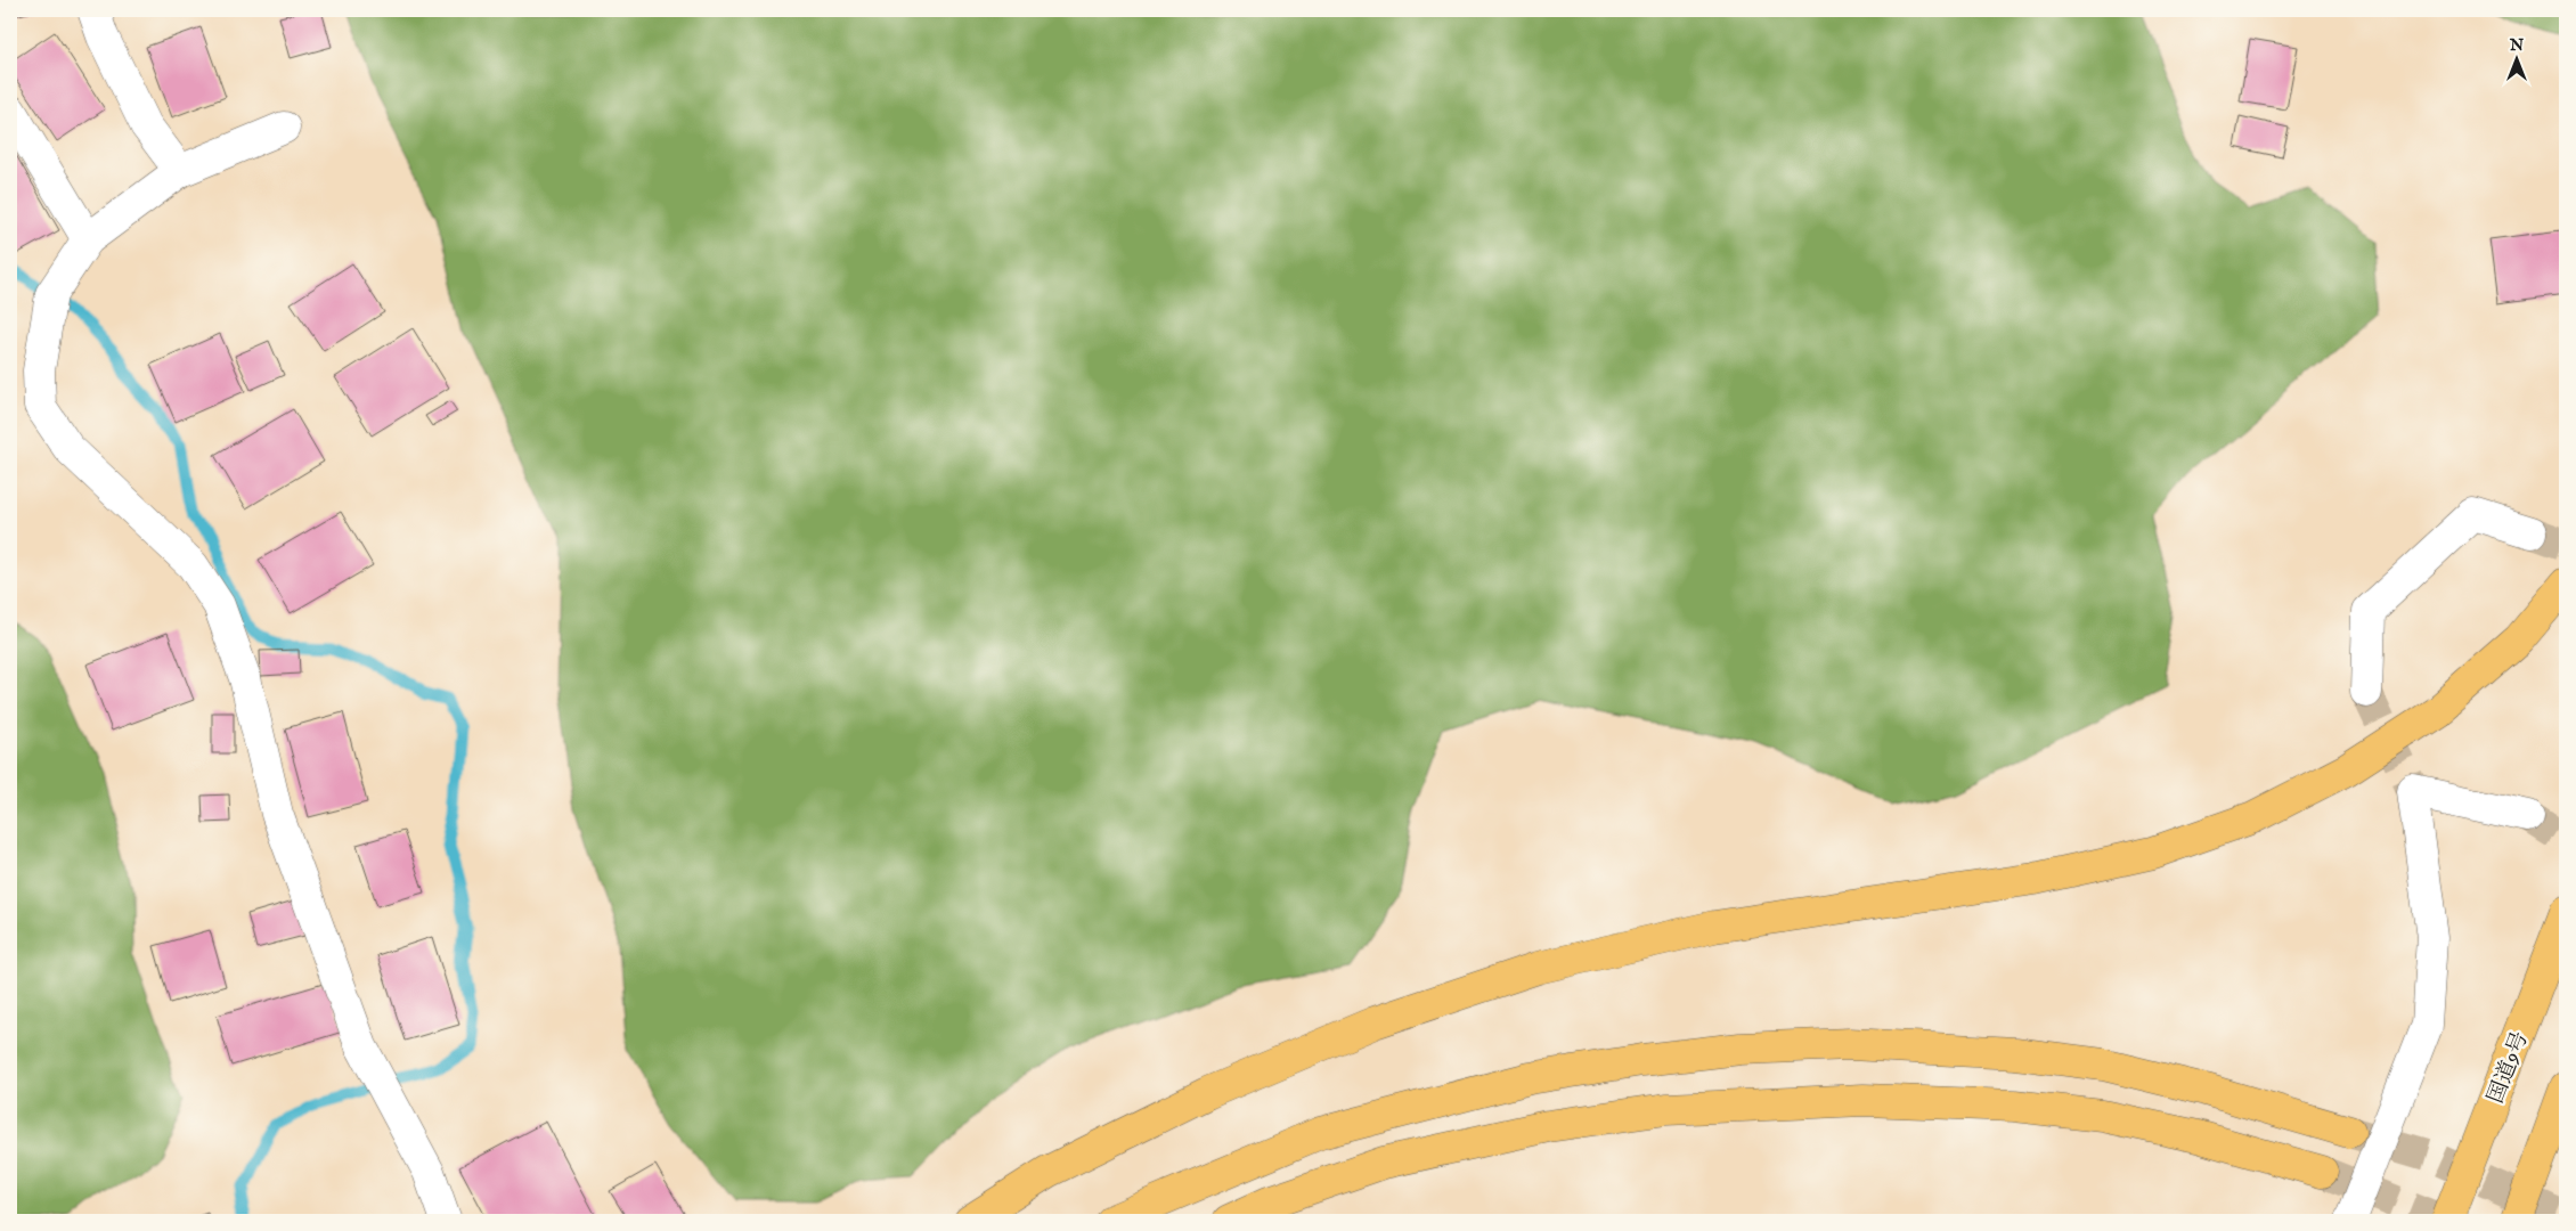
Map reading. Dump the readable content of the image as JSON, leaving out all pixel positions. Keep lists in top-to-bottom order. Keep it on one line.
{"streets":{"highway":["国道9号"]},"north":"top"}
